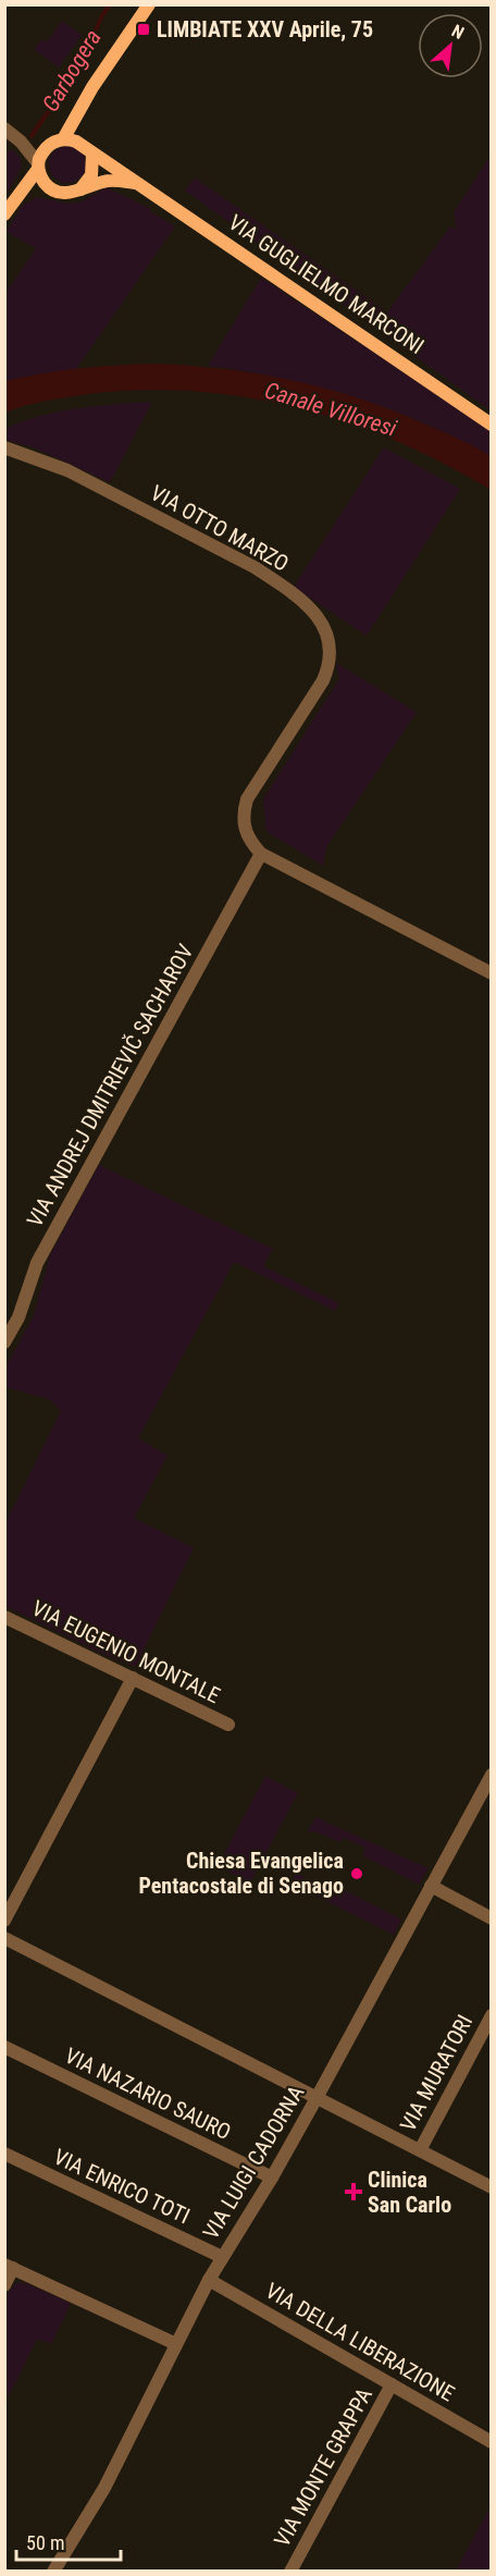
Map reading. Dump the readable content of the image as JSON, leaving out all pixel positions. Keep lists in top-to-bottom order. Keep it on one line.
{"streets":{"street":["VIA GUGLIELMO MARCONI","VIA OTTO MARZO","VIA ANDREJ DMITRIEVIČ SACHAROV","VIA EUGENIO MONTALE","VIA MURATORI","VIA NAZARIO SAURO","VIA LUIGI CADORNA","VIA ENRICO TOTI","VIA DELLA LIBERAZIONE","VIA MONTE GRAPPA"]},"crossings":[["VIA OTTO MARZO","VIA ANDREJ DMITRIEVIČ SACHAROV"],["VIA NAZARIO SAURO","VIA LUIGI CADORNA"],["VIA LUIGI CADORNA","VIA ENRICO TOTI"],["VIA LUIGI CADORNA","VIA DELLA LIBERAZIONE"],["VIA DELLA LIBERAZIONE","VIA MONTE GRAPPA"]],"water":["Garbogera","Canale Villoresi"],"places":{"transit":["LIMBIATE XXV Aprile, 75"],"other":["Chiesa Evangelica Pentacostale di Senago"],"health":["Clinica San Carlo"]},"scale_bar":"50 m","north":"top right"}
